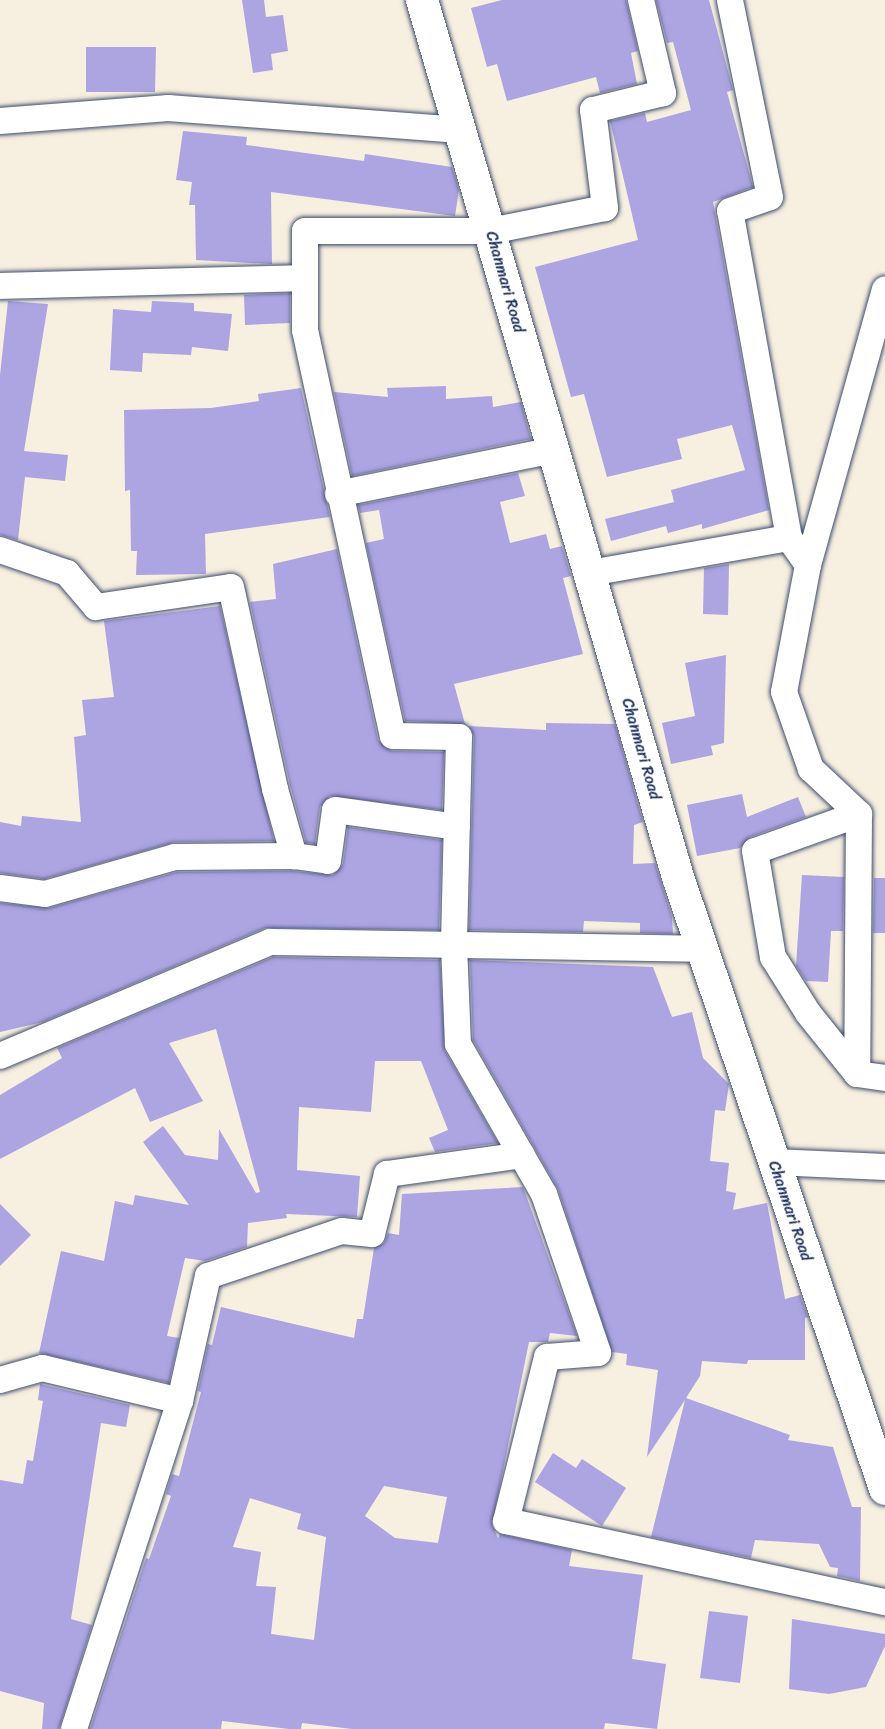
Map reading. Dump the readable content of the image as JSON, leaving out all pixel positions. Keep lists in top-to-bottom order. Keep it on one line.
{"streets":{"street":["Chanmari Road"]}}
